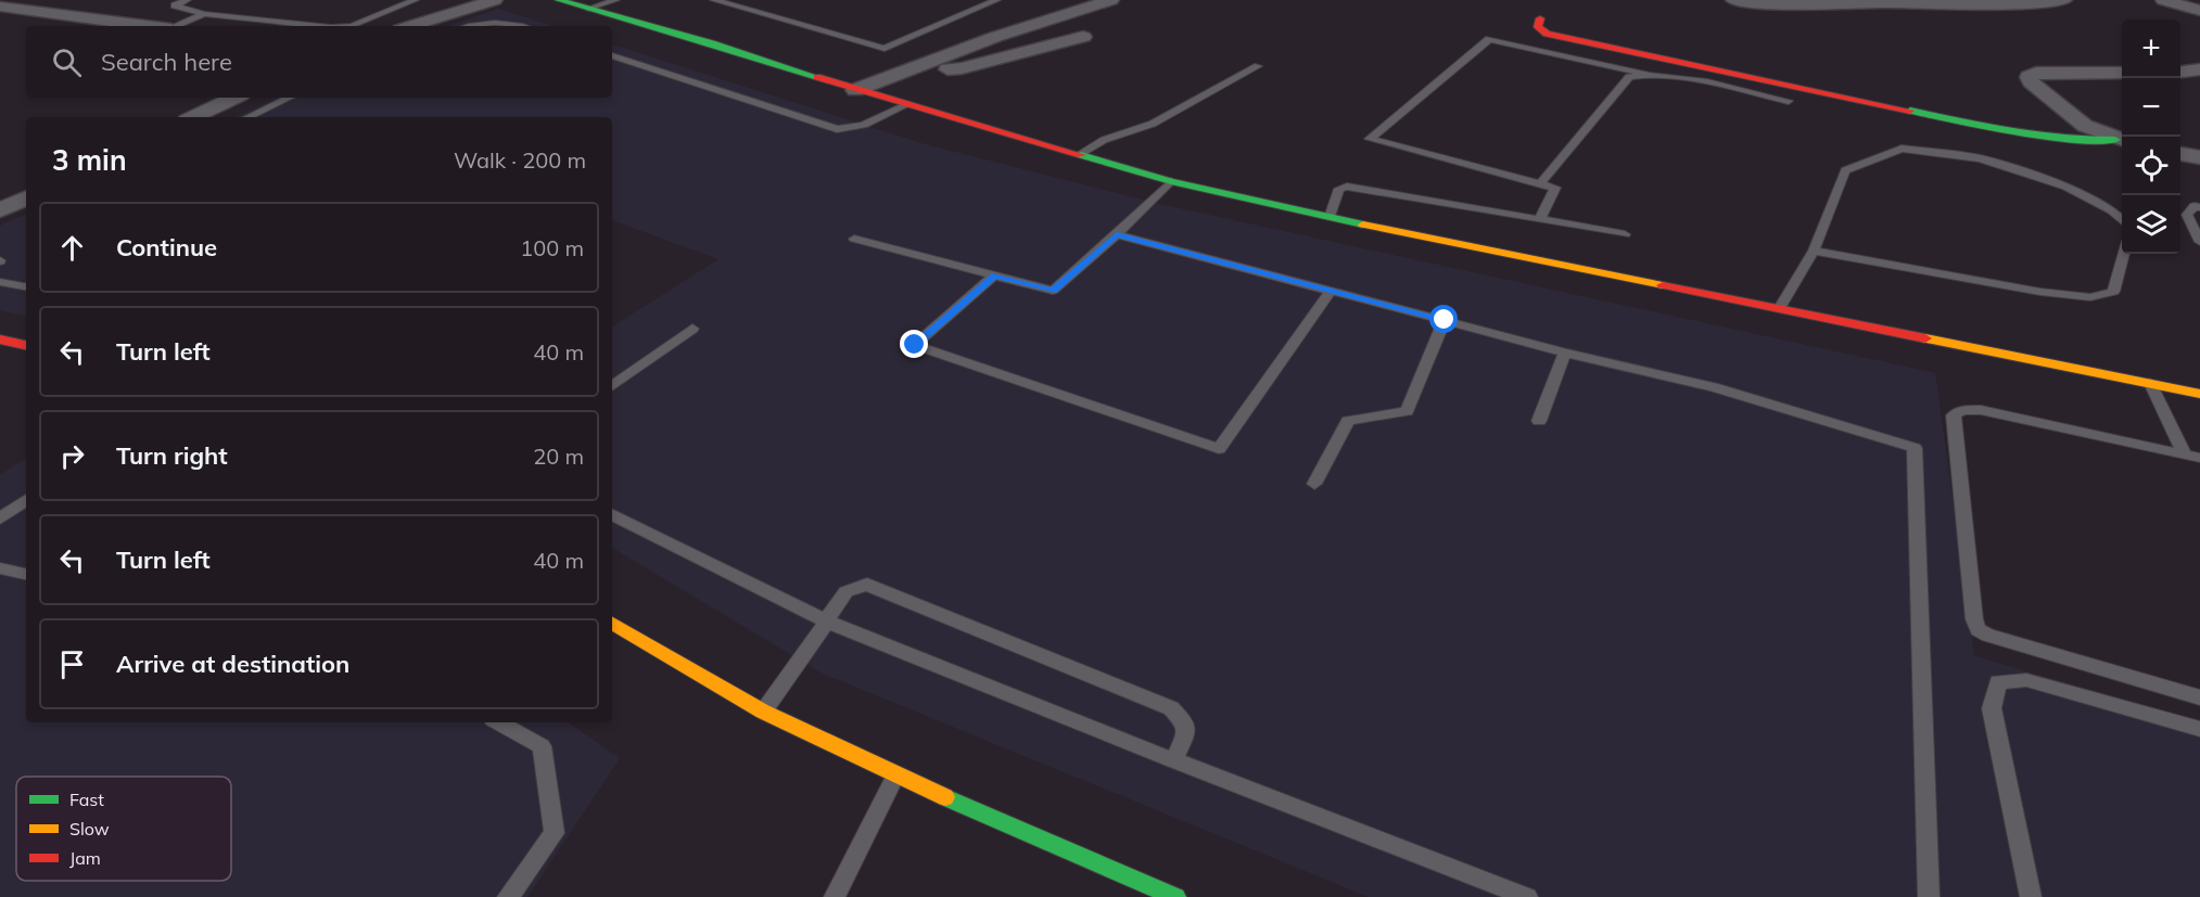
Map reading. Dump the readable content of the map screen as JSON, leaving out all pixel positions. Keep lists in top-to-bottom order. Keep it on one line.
{"legend":["Fast","Slow","Jam"],"page":{"map_buttons":["+","−"],"search":"Search here","heading":["3 min","Walk · 200 m"],"list":[["Continue","100 m"],["Turn left","40 m"],["Turn right","20 m"],["Turn left","40 m"],"Arrive at destination"]}}
